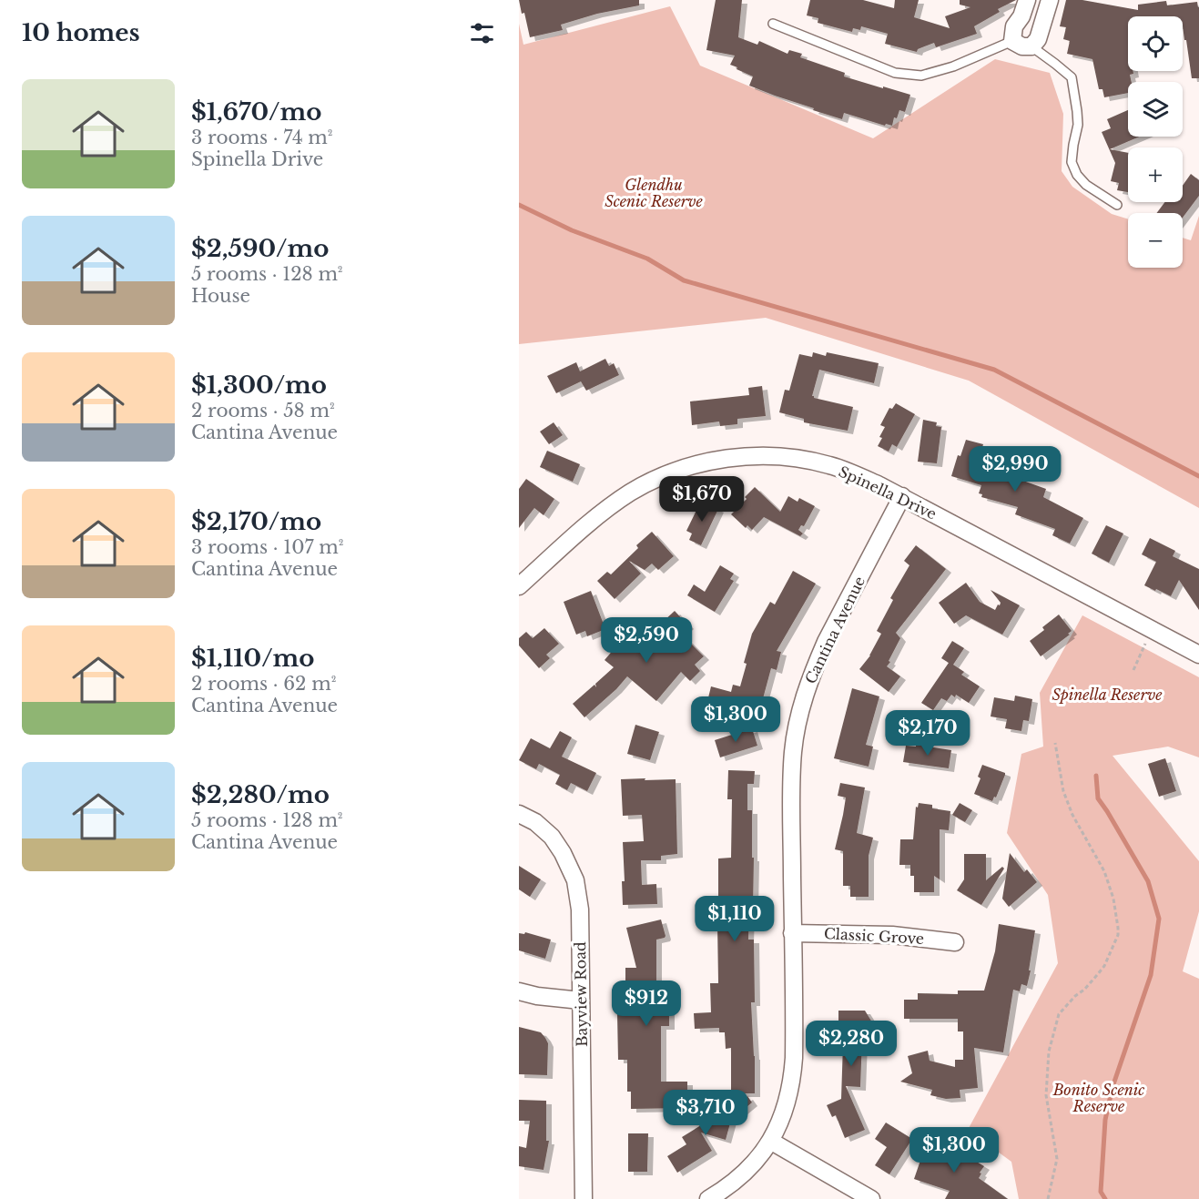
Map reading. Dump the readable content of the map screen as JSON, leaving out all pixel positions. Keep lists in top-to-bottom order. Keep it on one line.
{"streets":{"street":["Spinella Drive","Cantina Avenue","Classic Grove","Bayview Road"]},"crossings":[["Spinella Drive","Cantina Avenue"],["Cantina Avenue","Classic Grove"]],"parks":["Glendhu Scenic Reserve","Spinella Reserve","Bonito Scenic Reserve"],"page":{"heading":"10 homes","map_buttons":["+","−"],"list":[{"name":"$1,670/mo","note":"3 rooms · 74 m² · Spinella Drive"},{"name":"$2,590/mo","note":"5 rooms · 128 m² · House"},{"name":"$1,300/mo","note":"2 rooms · 58 m² · Cantina Avenue"},{"name":"$2,170/mo","note":"3 rooms · 107 m² · Cantina Avenue"},{"name":"$1,110/mo","note":"2 rooms · 62 m² · Cantina Avenue"},{"name":"$2,280/mo","note":"5 rooms · 128 m² · Cantina Avenue"}],"price":["$2,990","$1,670","$2,590","$1,300","$2,170","$1,110","$912","$2,280","$3,710","$1,300"]}}
